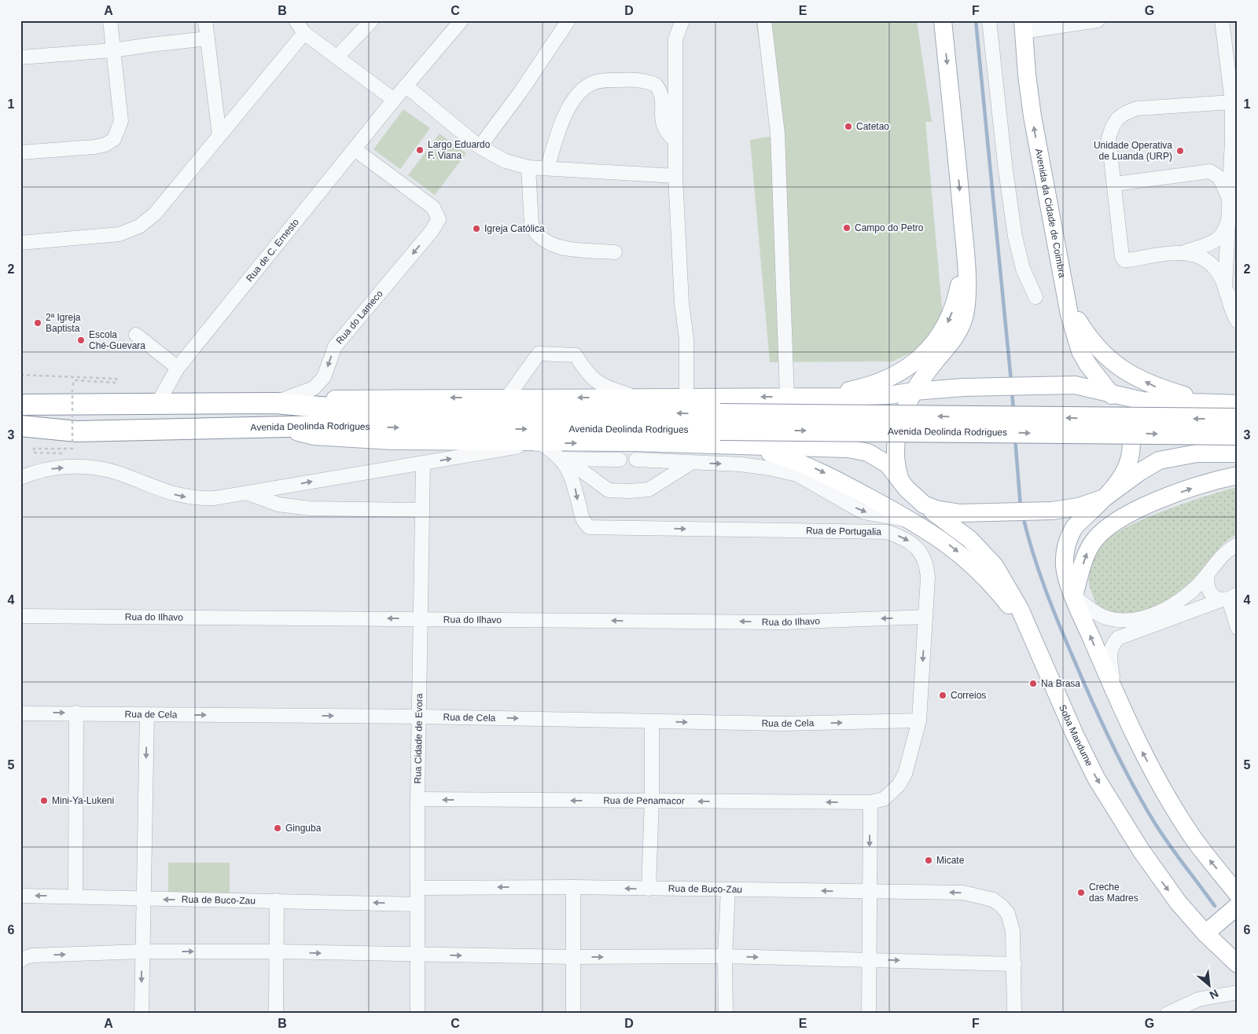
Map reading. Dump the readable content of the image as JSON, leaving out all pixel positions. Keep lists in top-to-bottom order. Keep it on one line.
{"streets":{"highway":["Avenida Deolinda Rodrigues"],"main road":["Avenida da Cidade de Coimbra","Soba Mandume"],"street":["Rua de C. Ernesto","Rua do Lameco","Rua de Portugalia","Rua do Ilhavo","Rua de Cela","Rua Cidade de Evora","Rua de Penamacor","Rua de Buco-Zau"]},"crossings":[["Rua de C. Ernesto","Rua do Lameco"],["Rua de C. Ernesto","Avenida Deolinda Rodrigues"],["Rua do Lameco","Avenida Deolinda Rodrigues"],["Avenida Deolinda Rodrigues","Soba Mandume"],["Rua de Portugalia","Rua do Ilhavo"],["Rua de Portugalia","Rua de Cela"],["Rua de Portugalia","Rua de Penamacor"],["Rua do Ilhavo","Rua Cidade de Evora"],["Rua de Cela","Rua Cidade de Evora"],["Rua Cidade de Evora","Rua de Penamacor"],["Rua Cidade de Evora","Rua de Buco-Zau"]],"one_way":["Rua de Cela","Rua de Penamacor"],"places":["Catetao","Largo Eduardo F. Viana","Unidade Operativa de Luanda (URP)","Campo do Petro","Igreja Católica","2ª Igreja Baptista","Escola Ché-Guevara","Na Brasa","Correios","Mini-Ya-Lukeni","Ginguba","Micate","Creche das Madres"],"north":"bottom right","grid":{"columns":["A","B","C","D","E","F","G"],"rows":["1","2","3","4","5","6"]}}
